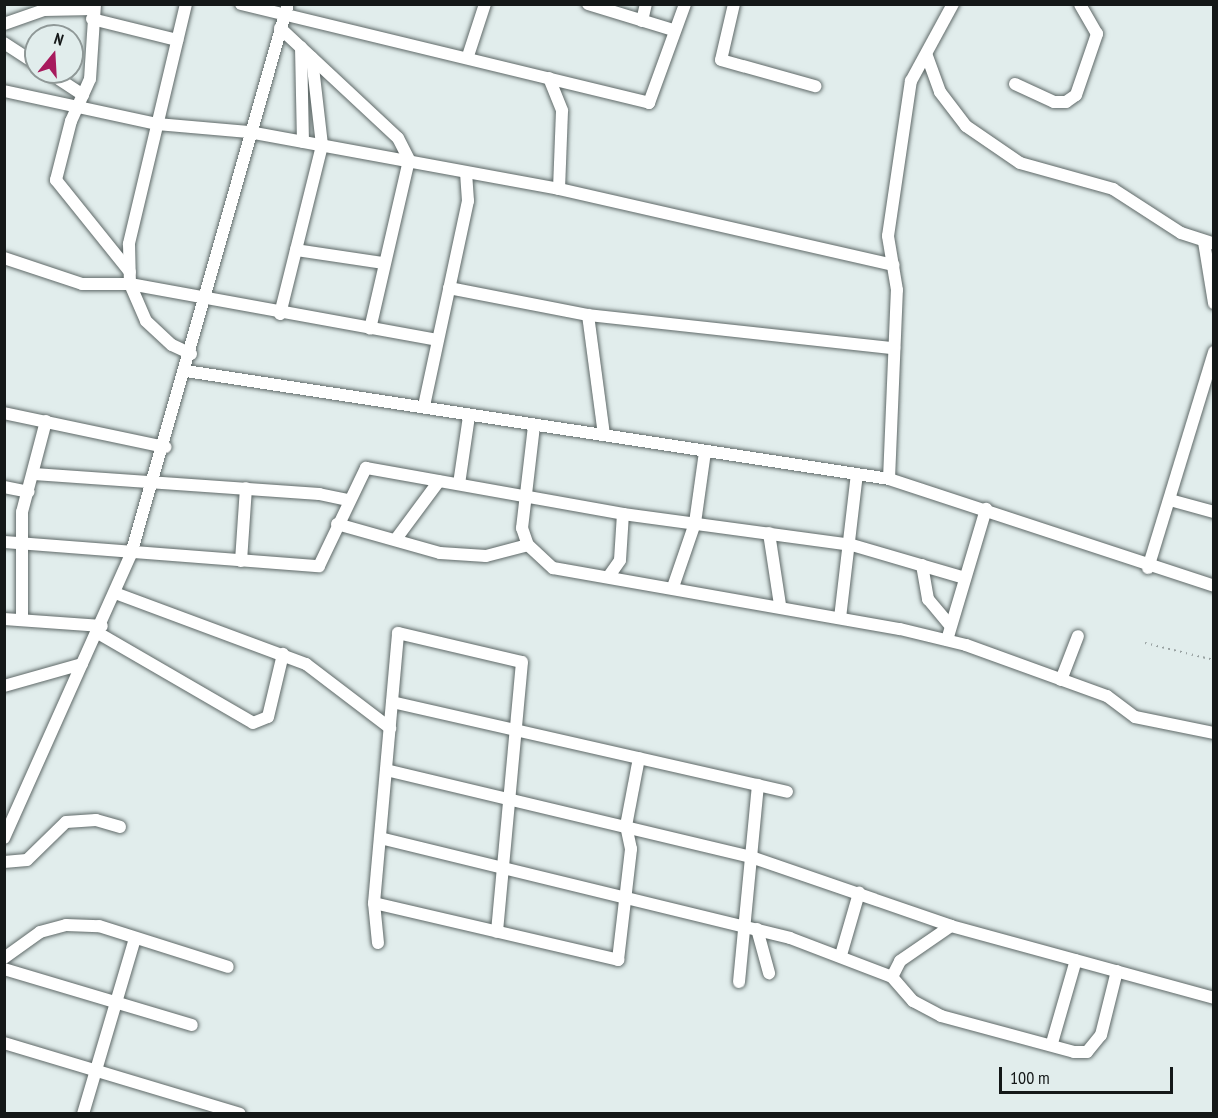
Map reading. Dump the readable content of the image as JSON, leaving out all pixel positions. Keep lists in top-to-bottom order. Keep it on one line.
{"scale_bar":"100 m","north":"top"}
